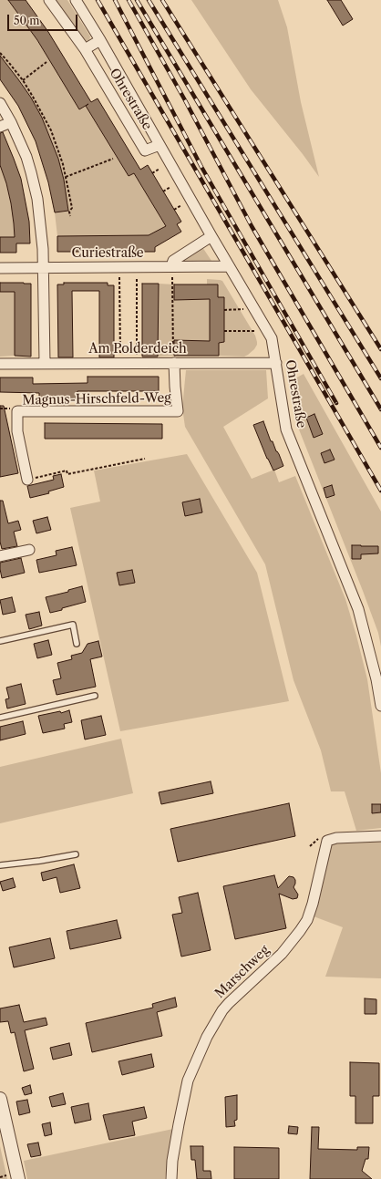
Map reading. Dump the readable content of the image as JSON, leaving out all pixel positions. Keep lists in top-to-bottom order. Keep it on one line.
{"streets":{"street":["Ohrestraße","Curiestraße","Am Polderdeich","Magnus-Hirschfeld-Weg","Marschweg"]},"crossings":[["Ohrestraße","Curiestraße"],["Ohrestraße","Am Polderdeich"],["Am Polderdeich","Magnus-Hirschfeld-Weg"]],"scale_bar":"50 m"}
